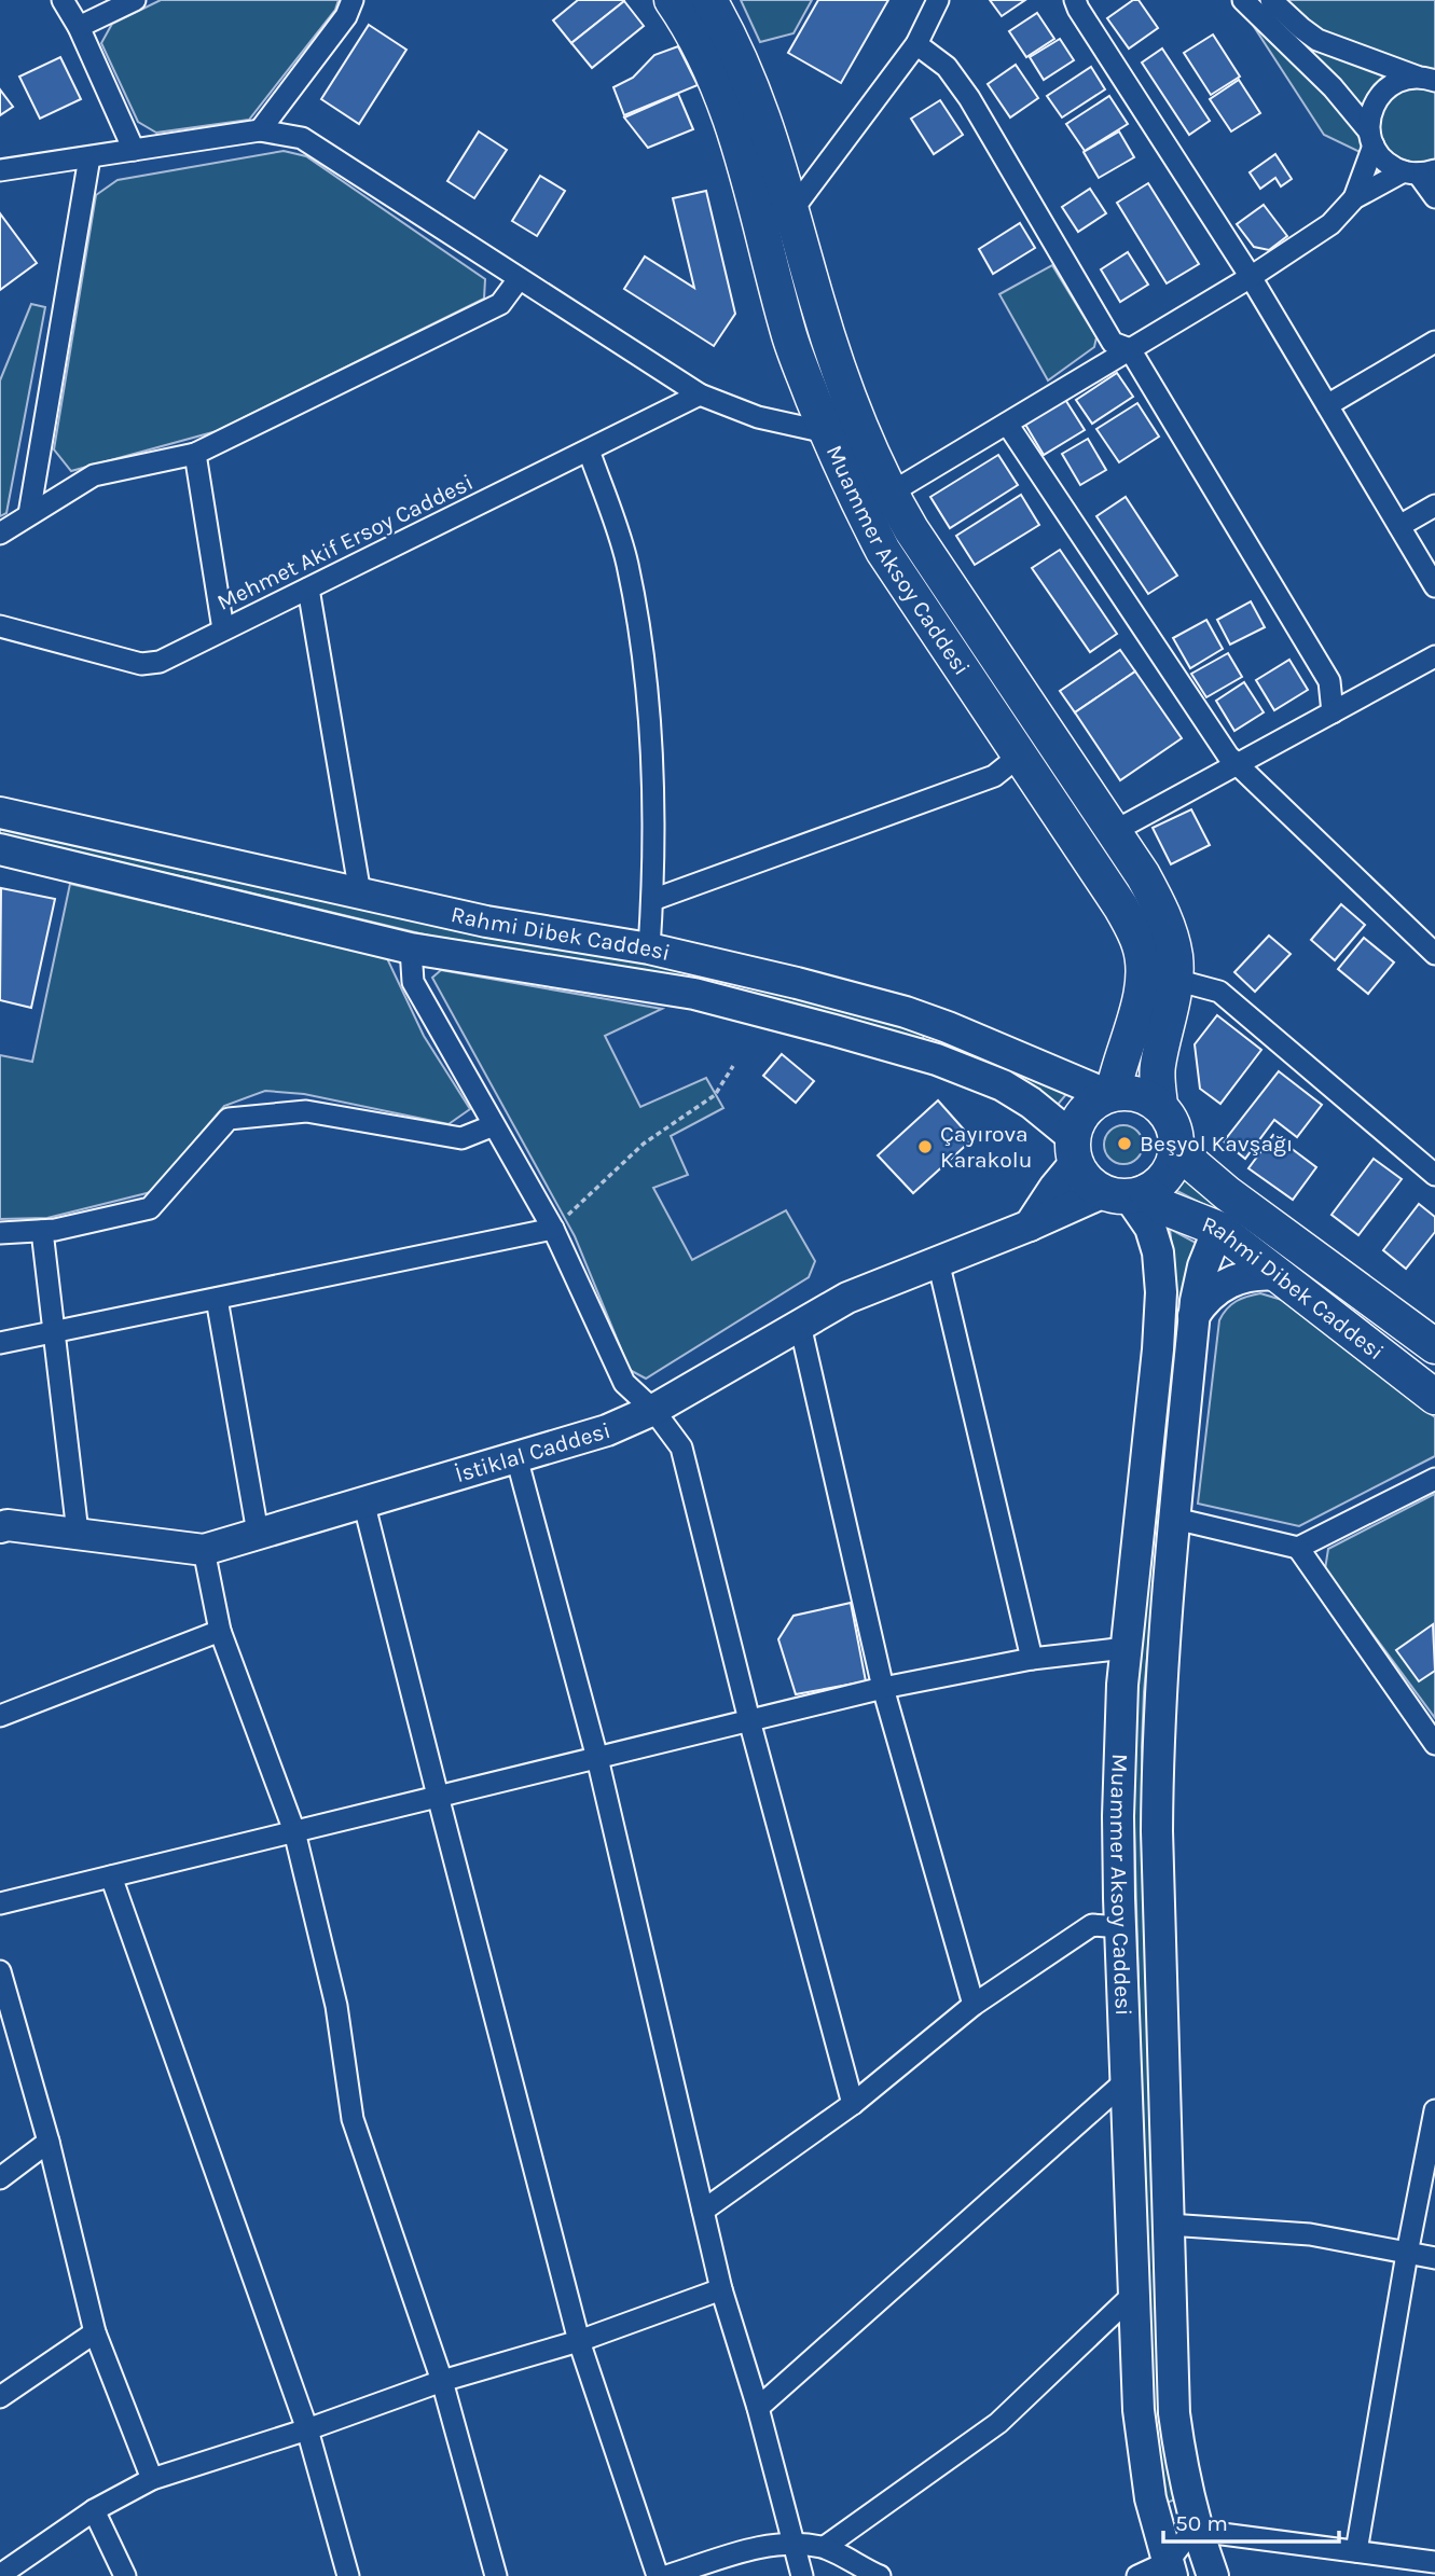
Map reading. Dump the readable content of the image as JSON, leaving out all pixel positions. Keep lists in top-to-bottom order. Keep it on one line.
{"streets":{"main road":["Muammer Aksoy Caddesi","Rahmi Dibek Caddesi","İstiklal Caddesi"],"street":["Mehmet Akif Ersoy Caddesi"]},"crossings":[["Muammer Aksoy Caddesi","Rahmi Dibek Caddesi"],["Muammer Aksoy Caddesi","İstiklal Caddesi"],["Rahmi Dibek Caddesi","İstiklal Caddesi"]],"places":["Beşyol Kavşağı","Çayırova Karakolu"],"scale_bar":"50 m"}
